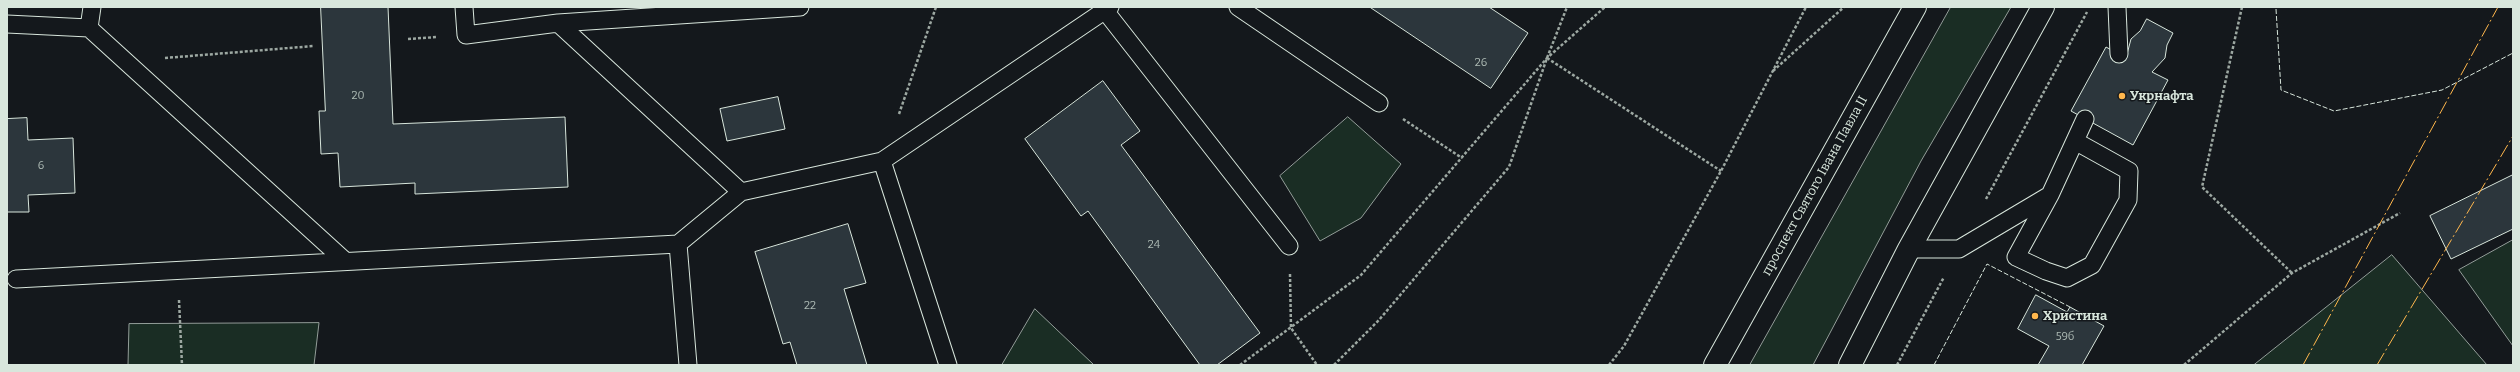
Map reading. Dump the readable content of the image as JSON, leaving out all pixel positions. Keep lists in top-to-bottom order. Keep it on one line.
{"streets":{"main road":["проспект Святого Івана Павла II"]},"places":["Укрнафта","Христина"],"house_numbers":["26","20","6","24","22","59б"]}
